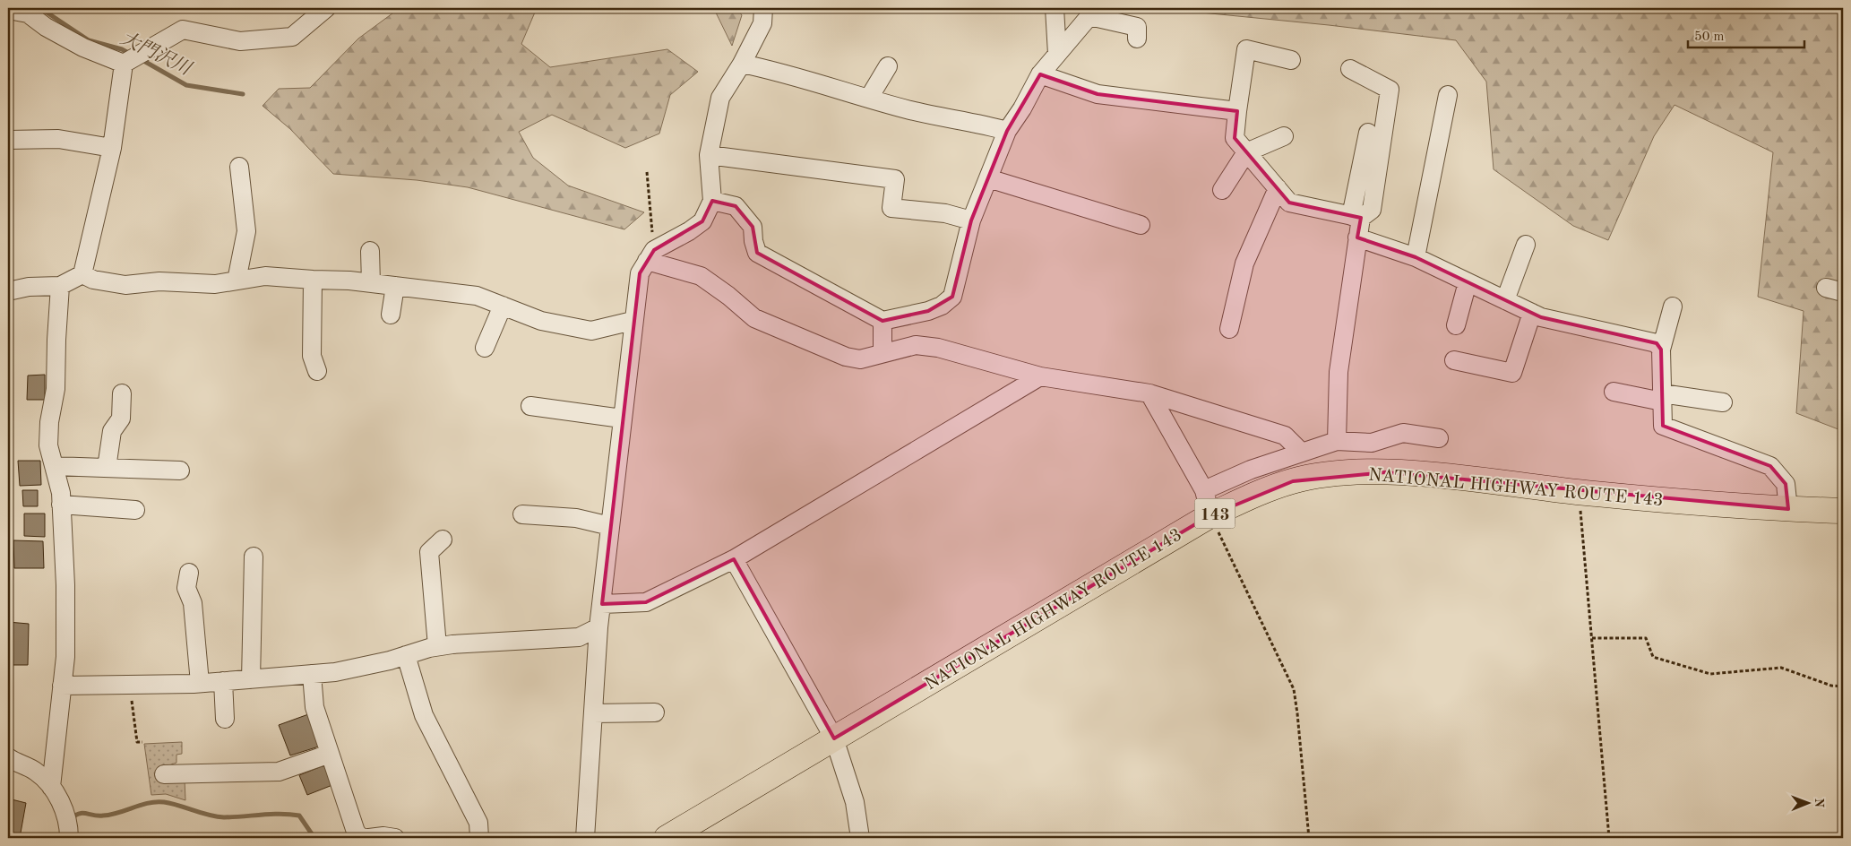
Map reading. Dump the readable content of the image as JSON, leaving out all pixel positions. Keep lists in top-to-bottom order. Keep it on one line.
{"streets":{"highway":["NATIONAL HIGHWAY ROUTE 143","143"]},"water":["大門沢川"],"scale_bar":"50 m","north":"right"}
